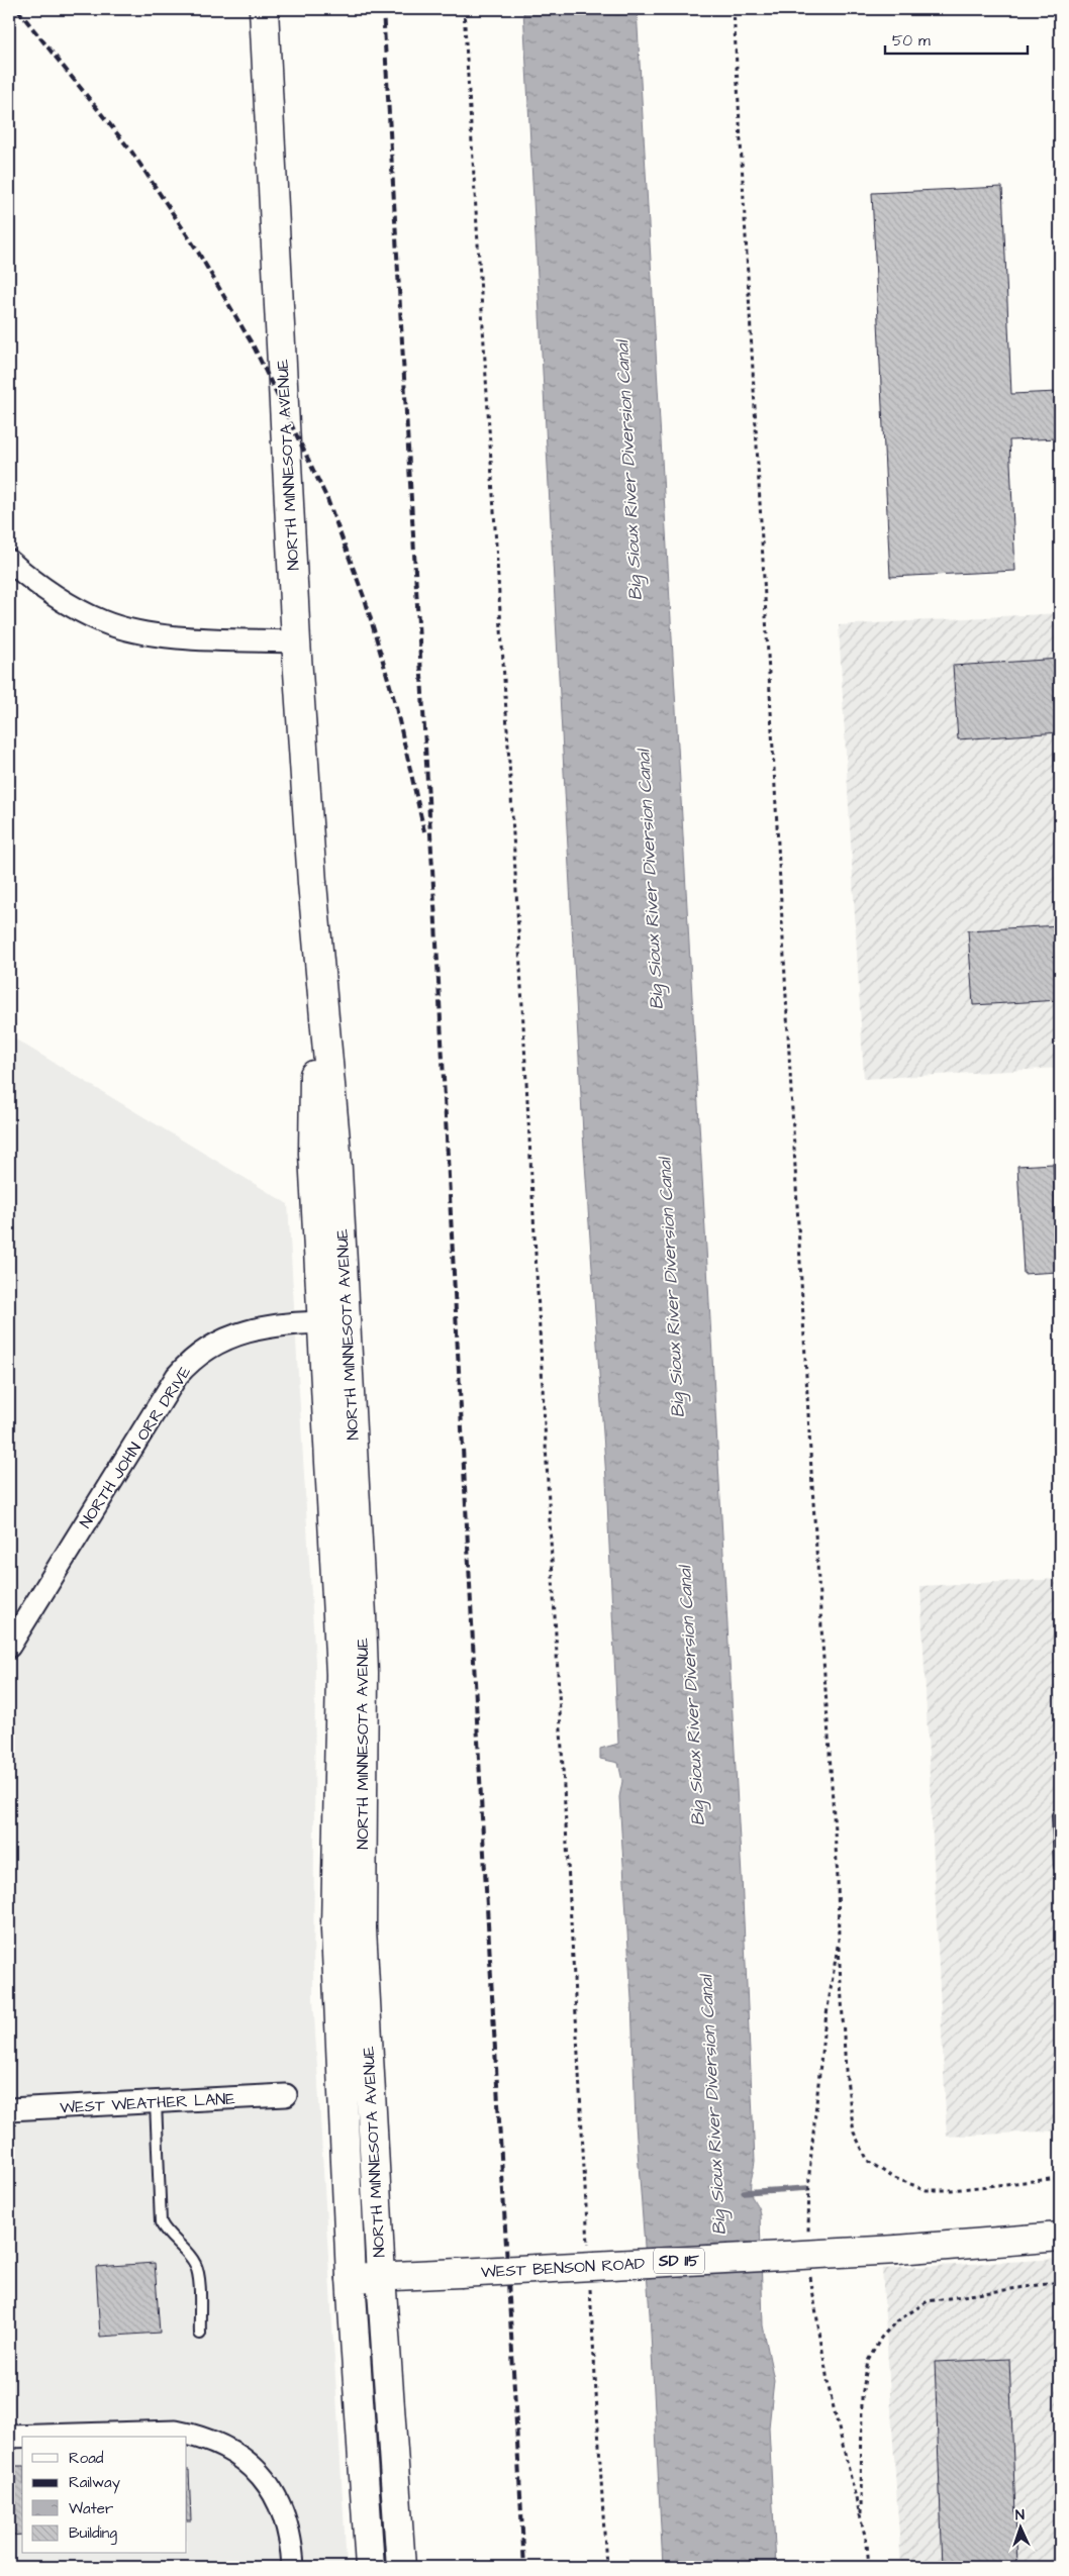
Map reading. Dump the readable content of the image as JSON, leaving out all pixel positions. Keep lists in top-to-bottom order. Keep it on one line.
{"streets":{"main road":["NORTH MINNESOTA AVENUE","SD 115","WEST BENSON ROAD"],"street":["NORTH JOHN ORR DRIVE","WEST WEATHER LANE"]},"crossings":[["NORTH MINNESOTA AVENUE","NORTH JOHN ORR DRIVE"],["NORTH MINNESOTA AVENUE","SD 115"],["NORTH MINNESOTA AVENUE","WEST BENSON ROAD"],["SD 115","WEST BENSON ROAD"]],"water":["Big Sioux River Diversion Canal"],"legend":["Road","Railway","Water","Building"],"scale_bar":"50 m","north":"top"}
